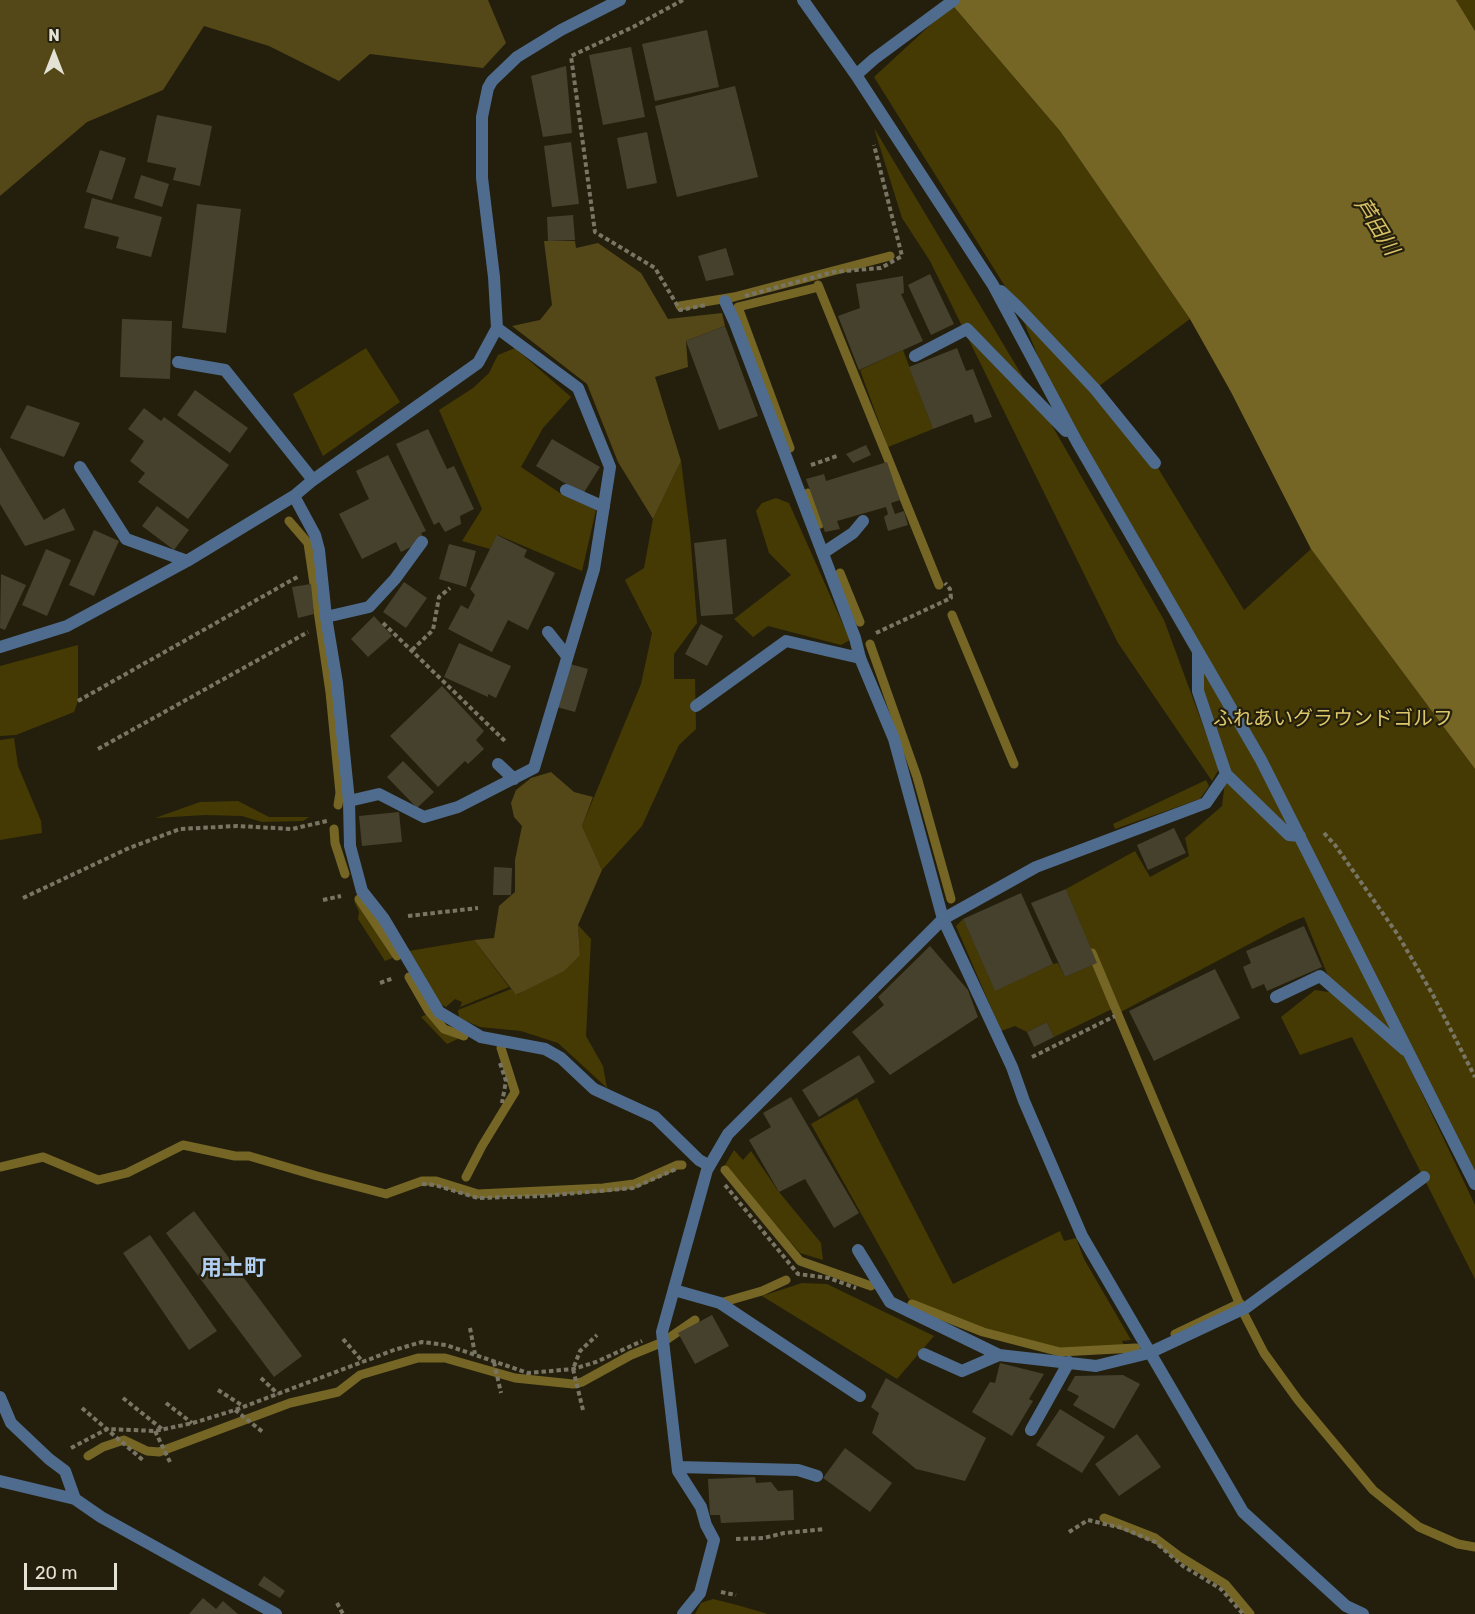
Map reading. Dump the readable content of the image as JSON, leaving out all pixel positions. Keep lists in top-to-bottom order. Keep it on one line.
{"districts":["用土町"],"water":["芦田川"],"parks":["ふれあいグラウンドゴルフ"],"scale_bar":"20 m","north":"top"}
